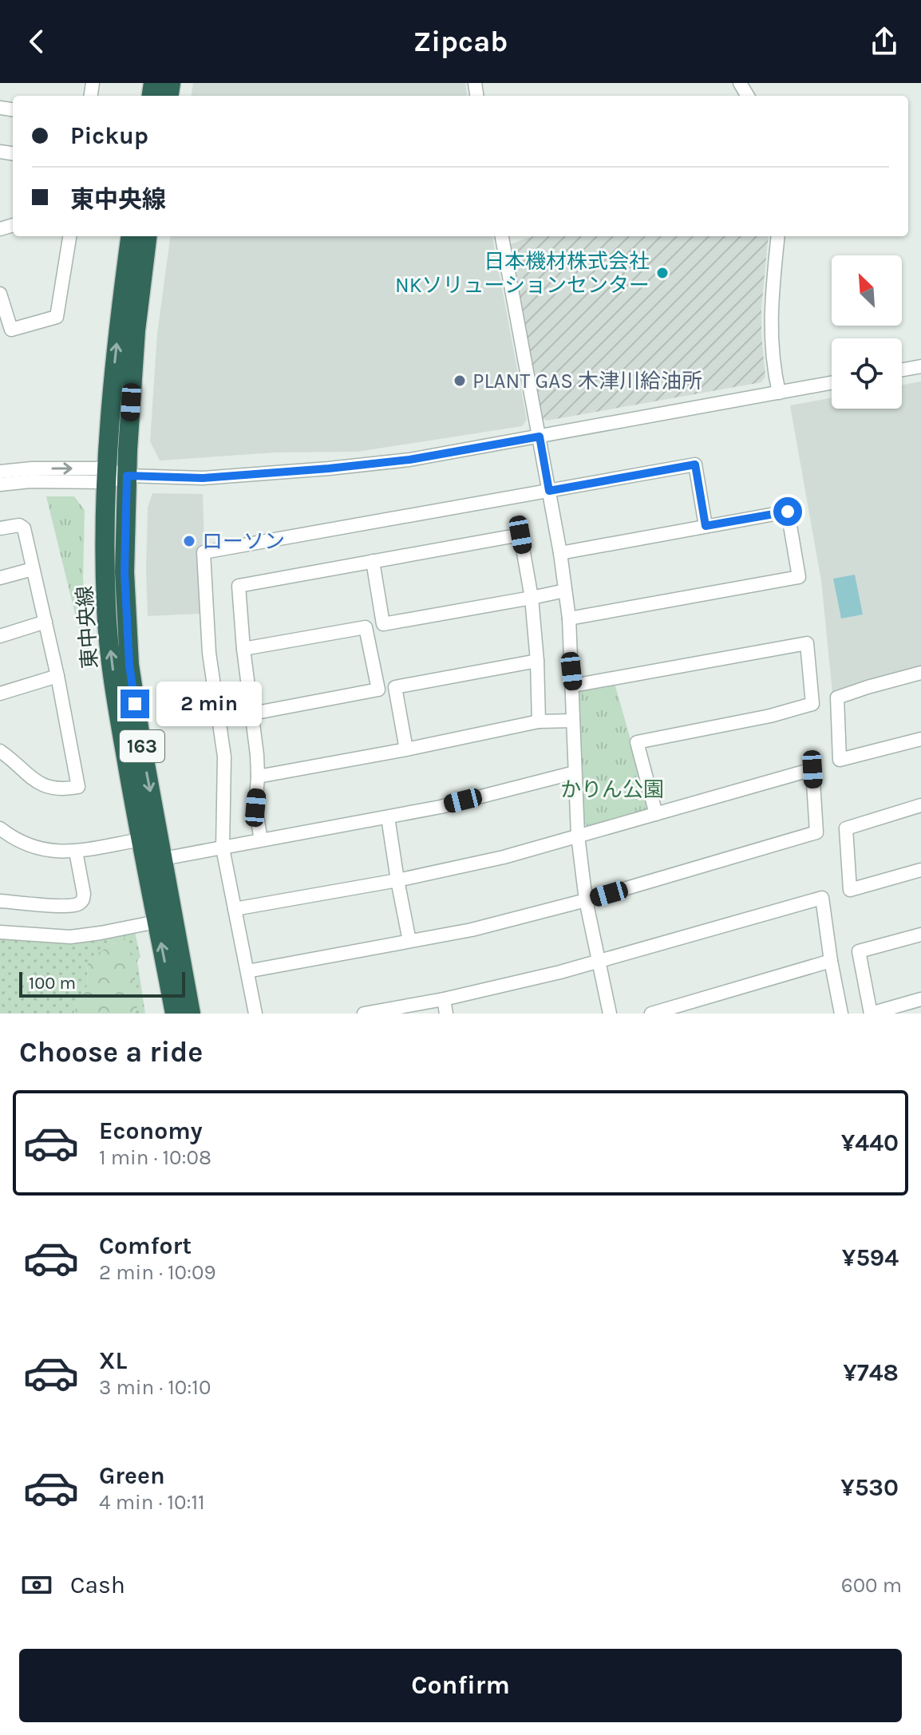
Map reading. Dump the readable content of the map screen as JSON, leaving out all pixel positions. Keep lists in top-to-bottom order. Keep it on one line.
{"streets":{"highway":["東中央線","163"]},"parks":["かりん公園"],"places":["日本機材株式会社 NKソリューションセンター","PLANT GAS 木津川給油所","ローソン"],"scale_bar":"100 m","north":"top left","page":{"header":"Zipcab","banner":["Pickup","東中央線"],"bubble":"2 min","scale":"100 m","heading":"Choose a ride","list":[{"name":"Economy","note":"1 min · 10:08","value":"¥440"},{"name":"Comfort","note":"2 min · 10:09","value":"¥594"},{"name":"XL","note":"3 min · 10:10","value":"¥748"},{"name":"Green","note":"4 min · 10:11","value":"¥530"}],"pay":["Cash","600 m"],"buttons":"Confirm"}}
